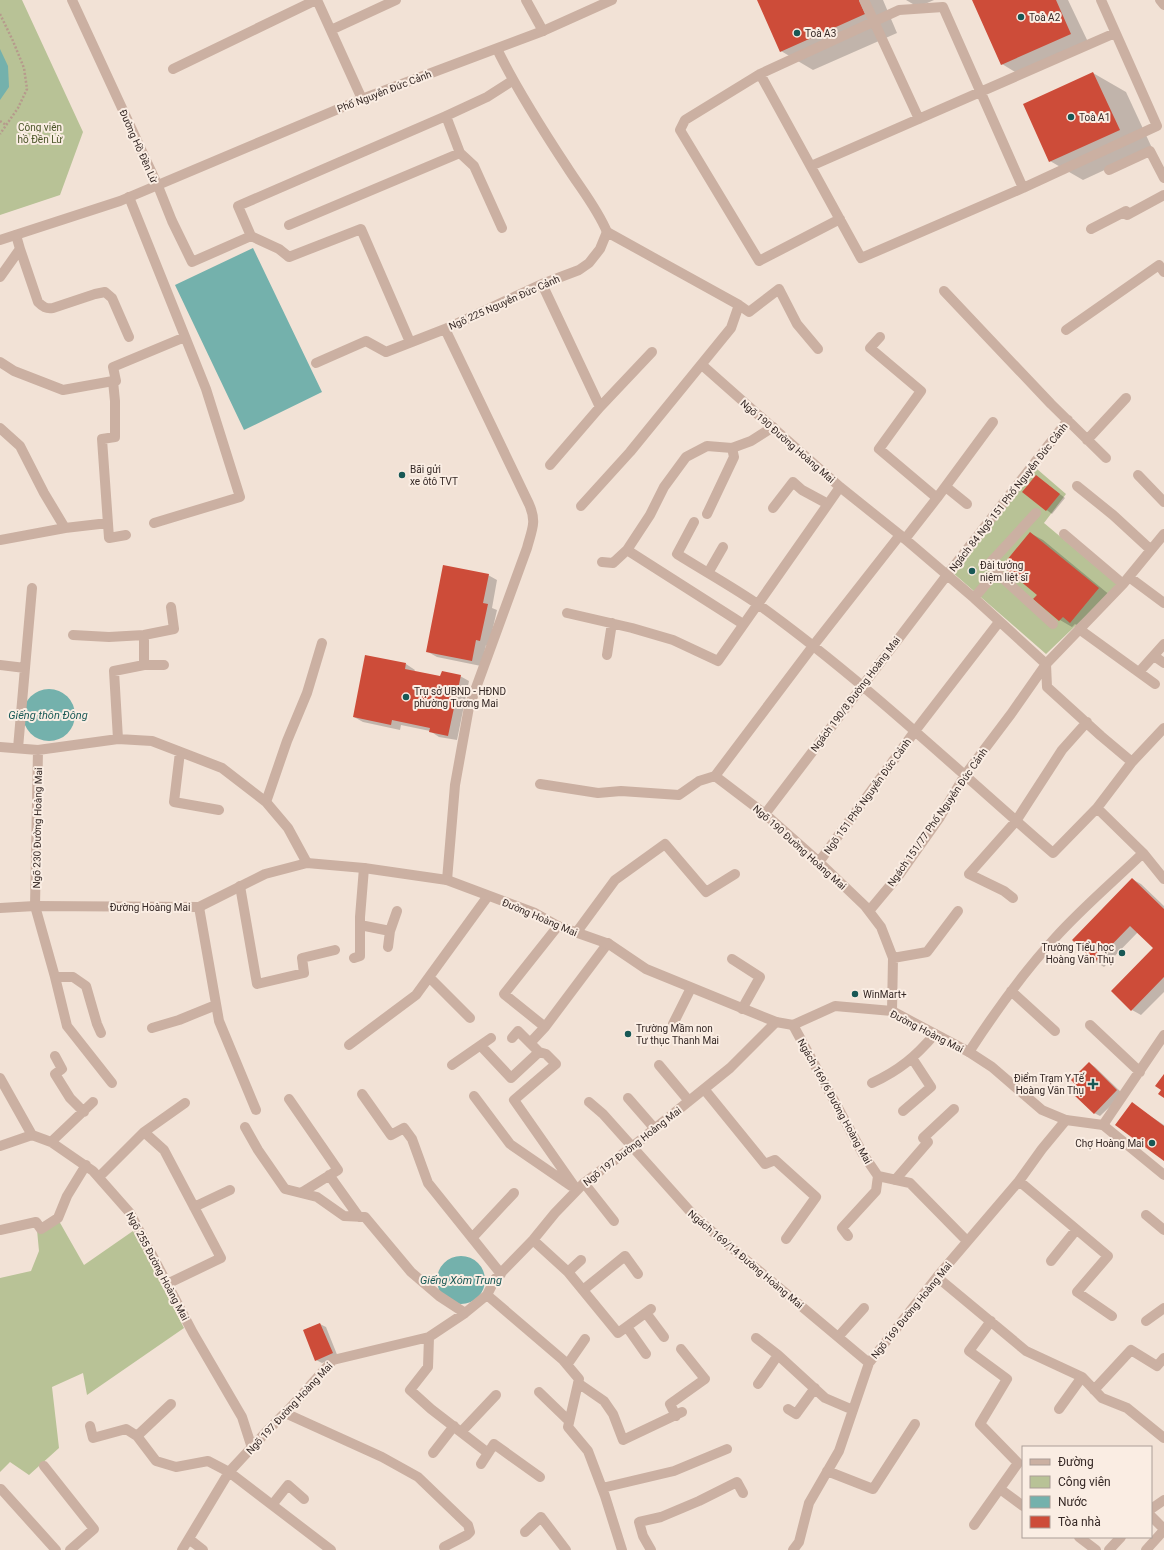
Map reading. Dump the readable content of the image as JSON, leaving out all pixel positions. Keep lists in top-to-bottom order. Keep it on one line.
{"streets":{"street":["Phố Nguyễn Đức Cảnh","Đường Hồ Đền Lừ","Ngõ 225 Nguyễn Đức Cảnh","Ngõ 190 Đường Hoàng Mai","Ngách 84 Ngõ 151 Phố Nguyễn Đức Cảnh","Ngách 190/8 Đường Hoàng Mai","Ngõ 151 Phố Nguyễn Đức Cảnh","Ngách 151/77 Phố Nguyễn Đức Cảnh","Ngõ 230 Đường Hoàng Mai","Đường Hoàng Mai","Ngách 169/6 Đường Hoàng Mai","Ngõ 197 Đường Hoàng Mai","Ngách 169/14 Đường Hoàng Mai","Ngõ 255 Đường Hoàng Mai","Ngõ 169 Đường Hoàng Mai"]},"crossings":[["Phố Nguyễn Đức Cảnh","Đường Hồ Đền Lừ"],["Ngõ 225 Nguyễn Đức Cảnh","Đường Hoàng Mai"],["Ngõ 190 Đường Hoàng Mai","Ngách 190/8 Đường Hoàng Mai"],["Ngõ 190 Đường Hoàng Mai","Ngõ 151 Phố Nguyễn Đức Cảnh"],["Ngõ 190 Đường Hoàng Mai","Ngách 151/77 Phố Nguyễn Đức Cảnh"],["Ngõ 190 Đường Hoàng Mai","Đường Hoàng Mai"],["Ngách 84 Ngõ 151 Phố Nguyễn Đức Cảnh","Ngách 190/8 Đường Hoàng Mai"],["Ngách 190/8 Đường Hoàng Mai","Ngõ 151 Phố Nguyễn Đức Cảnh"],["Ngõ 230 Đường Hoàng Mai","Đường Hoàng Mai"],["Đường Hoàng Mai","Ngách 169/6 Đường Hoàng Mai"],["Đường Hoàng Mai","Ngõ 197 Đường Hoàng Mai"],["Đường Hoàng Mai","Ngõ 169 Đường Hoàng Mai"],["Ngõ 197 Đường Hoàng Mai","Ngách 169/14 Đường Hoàng Mai"],["Ngõ 197 Đường Hoàng Mai","Ngõ 255 Đường Hoàng Mai"],["Ngách 169/14 Đường Hoàng Mai","Ngõ 169 Đường Hoàng Mai"]],"water":["Giếng thôn Đông","Giếng Xóm Trung"],"parks":["Công viên hồ Đền Lừ"],"places":{"other":["Toà A2","Toà A3","Toà A1","Bãi gửi xe ôtô TVT","Đài tưởng niệm liệt sĩ","Trụ sở UBND - HĐND phường Tương Mai","Trường Tiểu học Hoàng Văn Thụ","WinMart+","Trường Mầm non Tư thục Thanh Mai","Chợ Hoàng Mai"],"health":["Điểm Trạm Y Tế Hoàng Văn Thụ"]},"legend":["Đường","Công viên","Nước","Tòa nhà"]}
